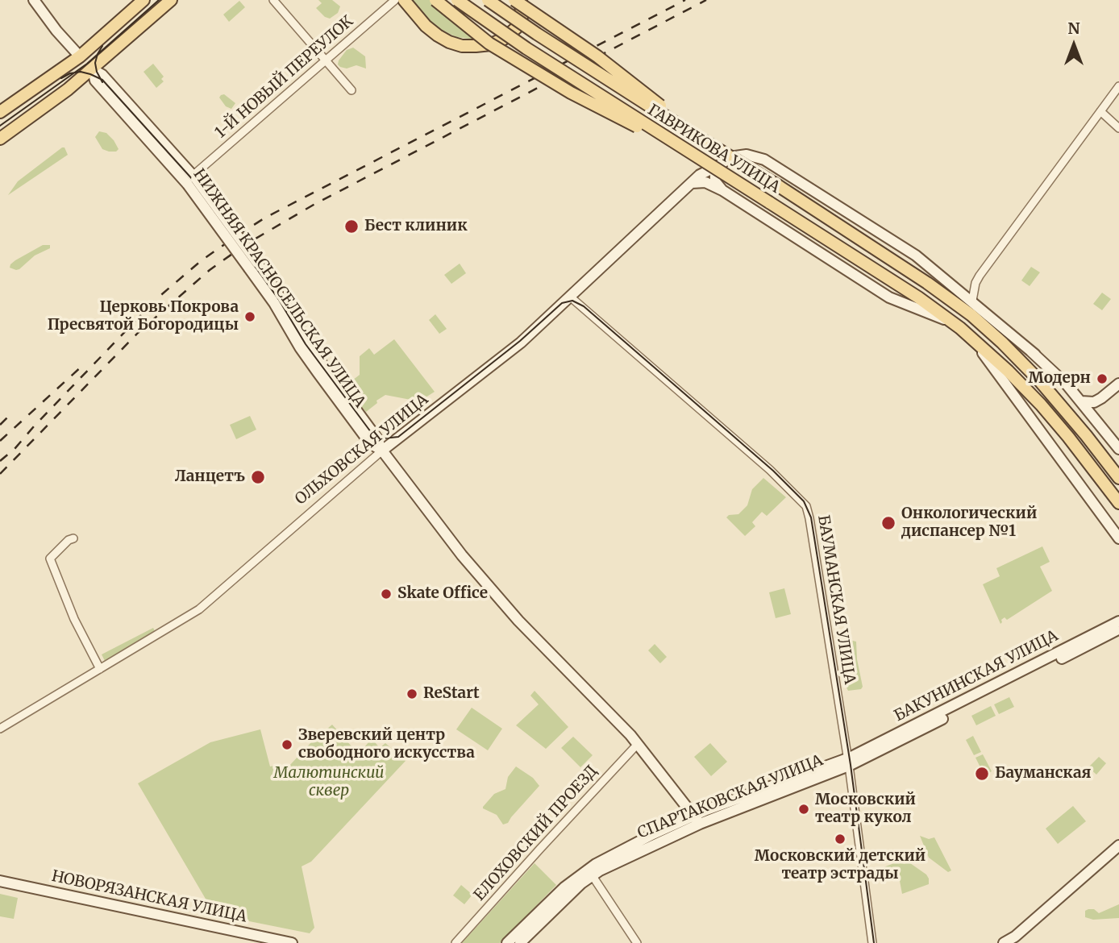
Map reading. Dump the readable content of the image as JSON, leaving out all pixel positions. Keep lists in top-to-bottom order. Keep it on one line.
{"streets":{"main road":["ГАВРИКОВА УЛИЦА"],"street":["1-Й НОВЫЙ ПЕРЕУЛОК","НИЖНЯЯ КРАСНОСЕЛЬСКАЯ УЛИЦА","ОЛЬХОВСКАЯ УЛИЦА","БАУМАНСКАЯ УЛИЦА","БАКУНИНСКАЯ УЛИЦА","СПАРТАКОВСКАЯ УЛИЦА","ЕЛОХОВСКИЙ ПРОЕЗД","НОВОРЯЗАНСКАЯ УЛИЦА"]},"crossings":[["1-Й НОВЫЙ ПЕРЕУЛОК","НИЖНЯЯ КРАСНОСЕЛЬСКАЯ УЛИЦА"],["НИЖНЯЯ КРАСНОСЕЛЬСКАЯ УЛИЦА","ОЛЬХОВСКАЯ УЛИЦА"],["НИЖНЯЯ КРАСНОСЕЛЬСКАЯ УЛИЦА","СПАРТАКОВСКАЯ УЛИЦА"],["НИЖНЯЯ КРАСНОСЕЛЬСКАЯ УЛИЦА","ЕЛОХОВСКИЙ ПРОЕЗД"],["ОЛЬХОВСКАЯ УЛИЦА","БАУМАНСКАЯ УЛИЦА"],["БАУМАНСКАЯ УЛИЦА","БАКУНИНСКАЯ УЛИЦА"],["БАУМАНСКАЯ УЛИЦА","СПАРТАКОВСКАЯ УЛИЦА"],["БАКУНИНСКАЯ УЛИЦА","СПАРТАКОВСКАЯ УЛИЦА"]],"parks":["Малютинский сквер"],"places":["Бест клиник","Церковь Покрова Пресвятой Богородицы","Модерн","Ланцетъ","Онкологический диспансер №1","Skate Office","ReStart","Зверевский центр свободного искусства","Бауманская","Московский театр кукол","Московский детский театр эстрады"],"north":"top"}
